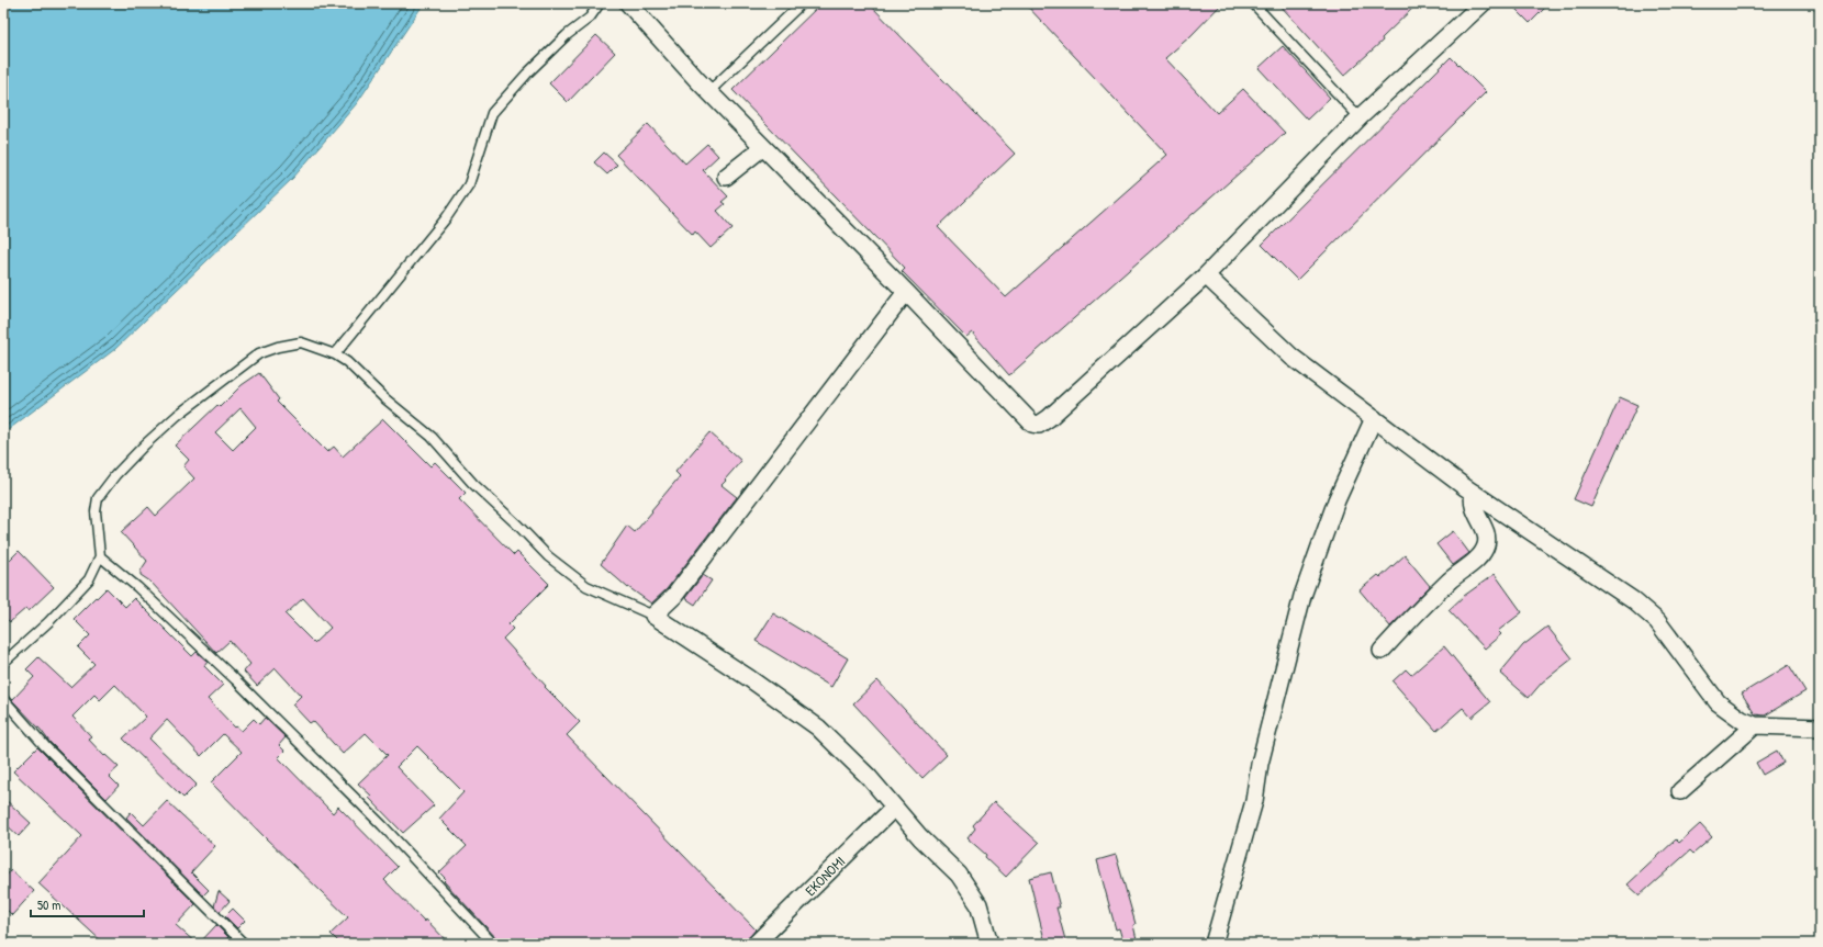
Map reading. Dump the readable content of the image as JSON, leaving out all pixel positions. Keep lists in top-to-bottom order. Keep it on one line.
{"streets":{"street":["EKONOMI"]},"scale_bar":"50 m"}
